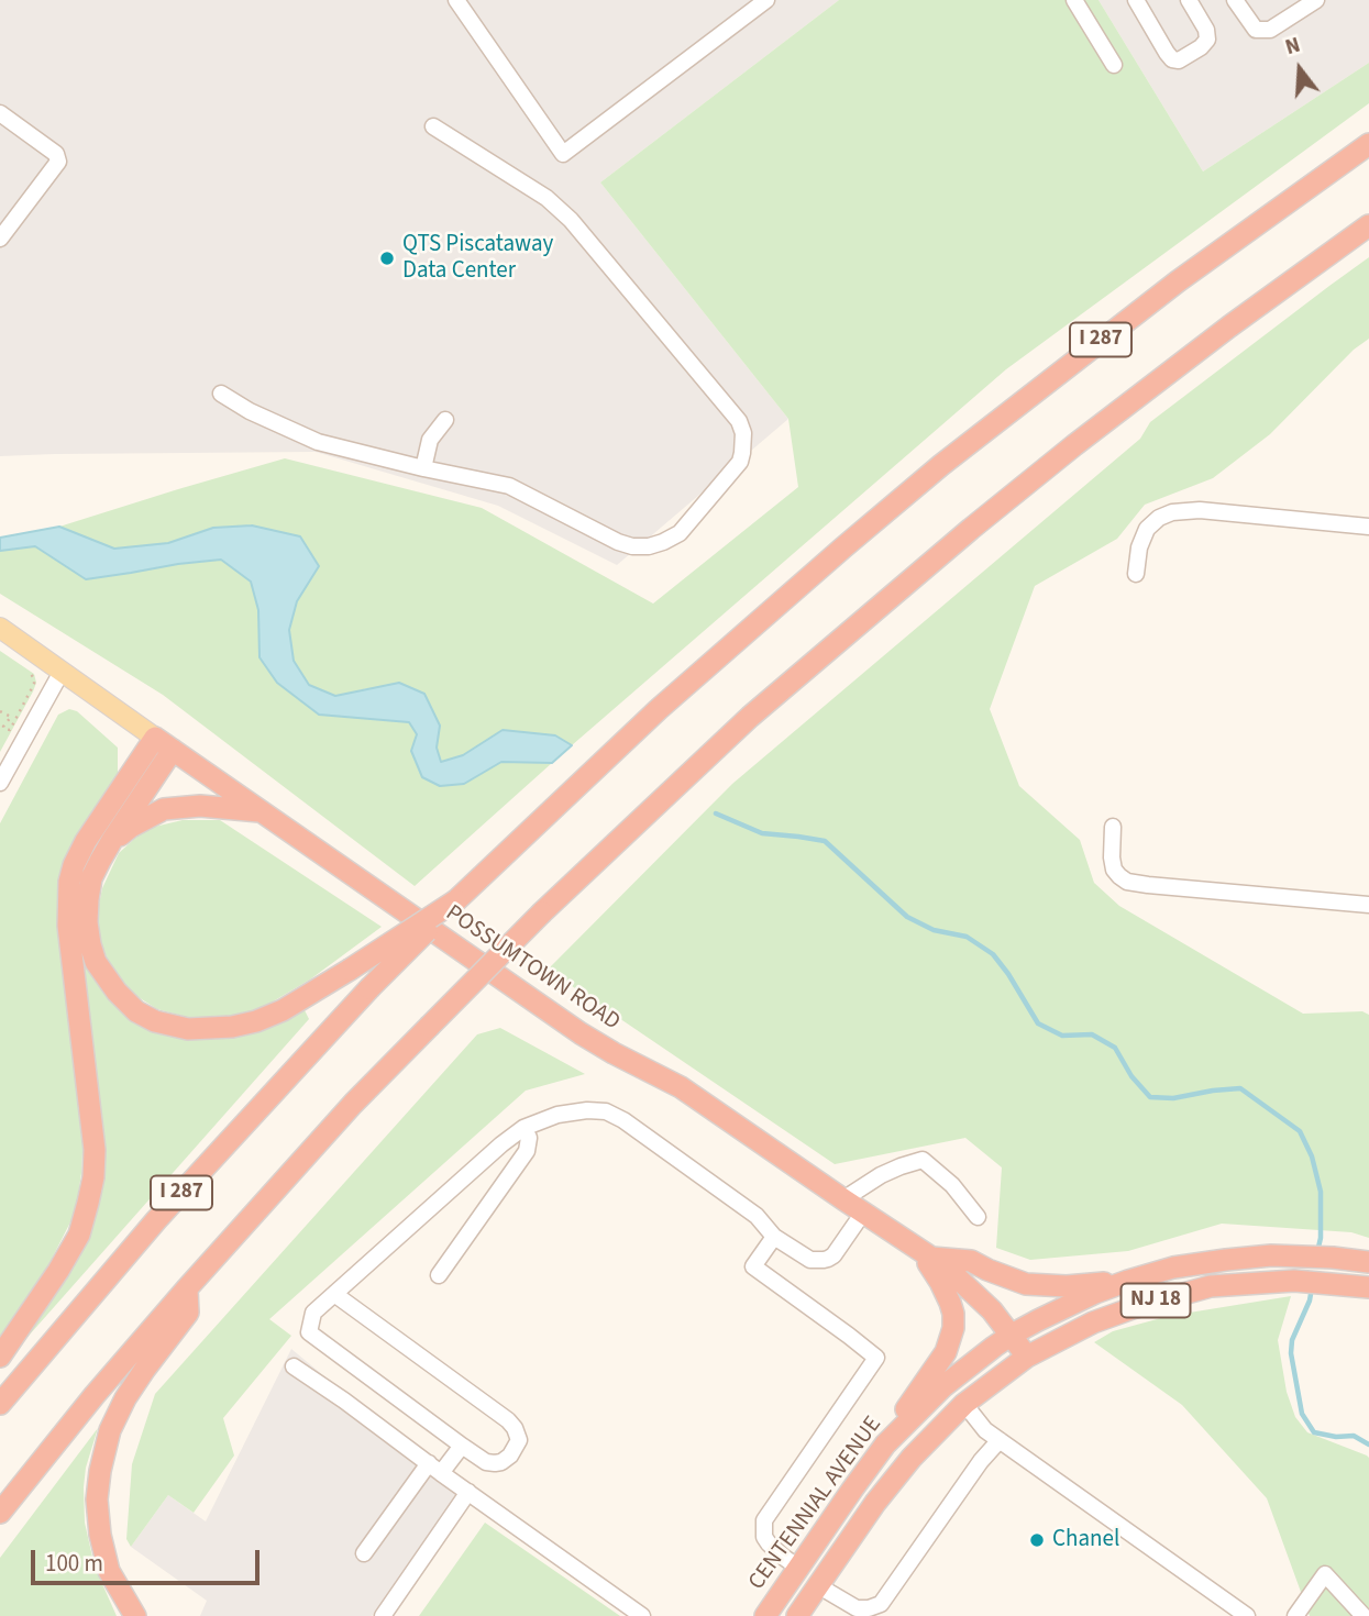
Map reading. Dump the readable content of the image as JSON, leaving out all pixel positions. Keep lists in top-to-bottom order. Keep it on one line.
{"streets":{"highway":["I 287","POSSUMTOWN ROAD","NJ 18","CENTENNIAL AVENUE"]},"crossings":[["POSSUMTOWN ROAD","CENTENNIAL AVENUE"]],"places":["QTS Piscataway Data Center","Chanel"],"scale_bar":"100 m","north":"top"}
